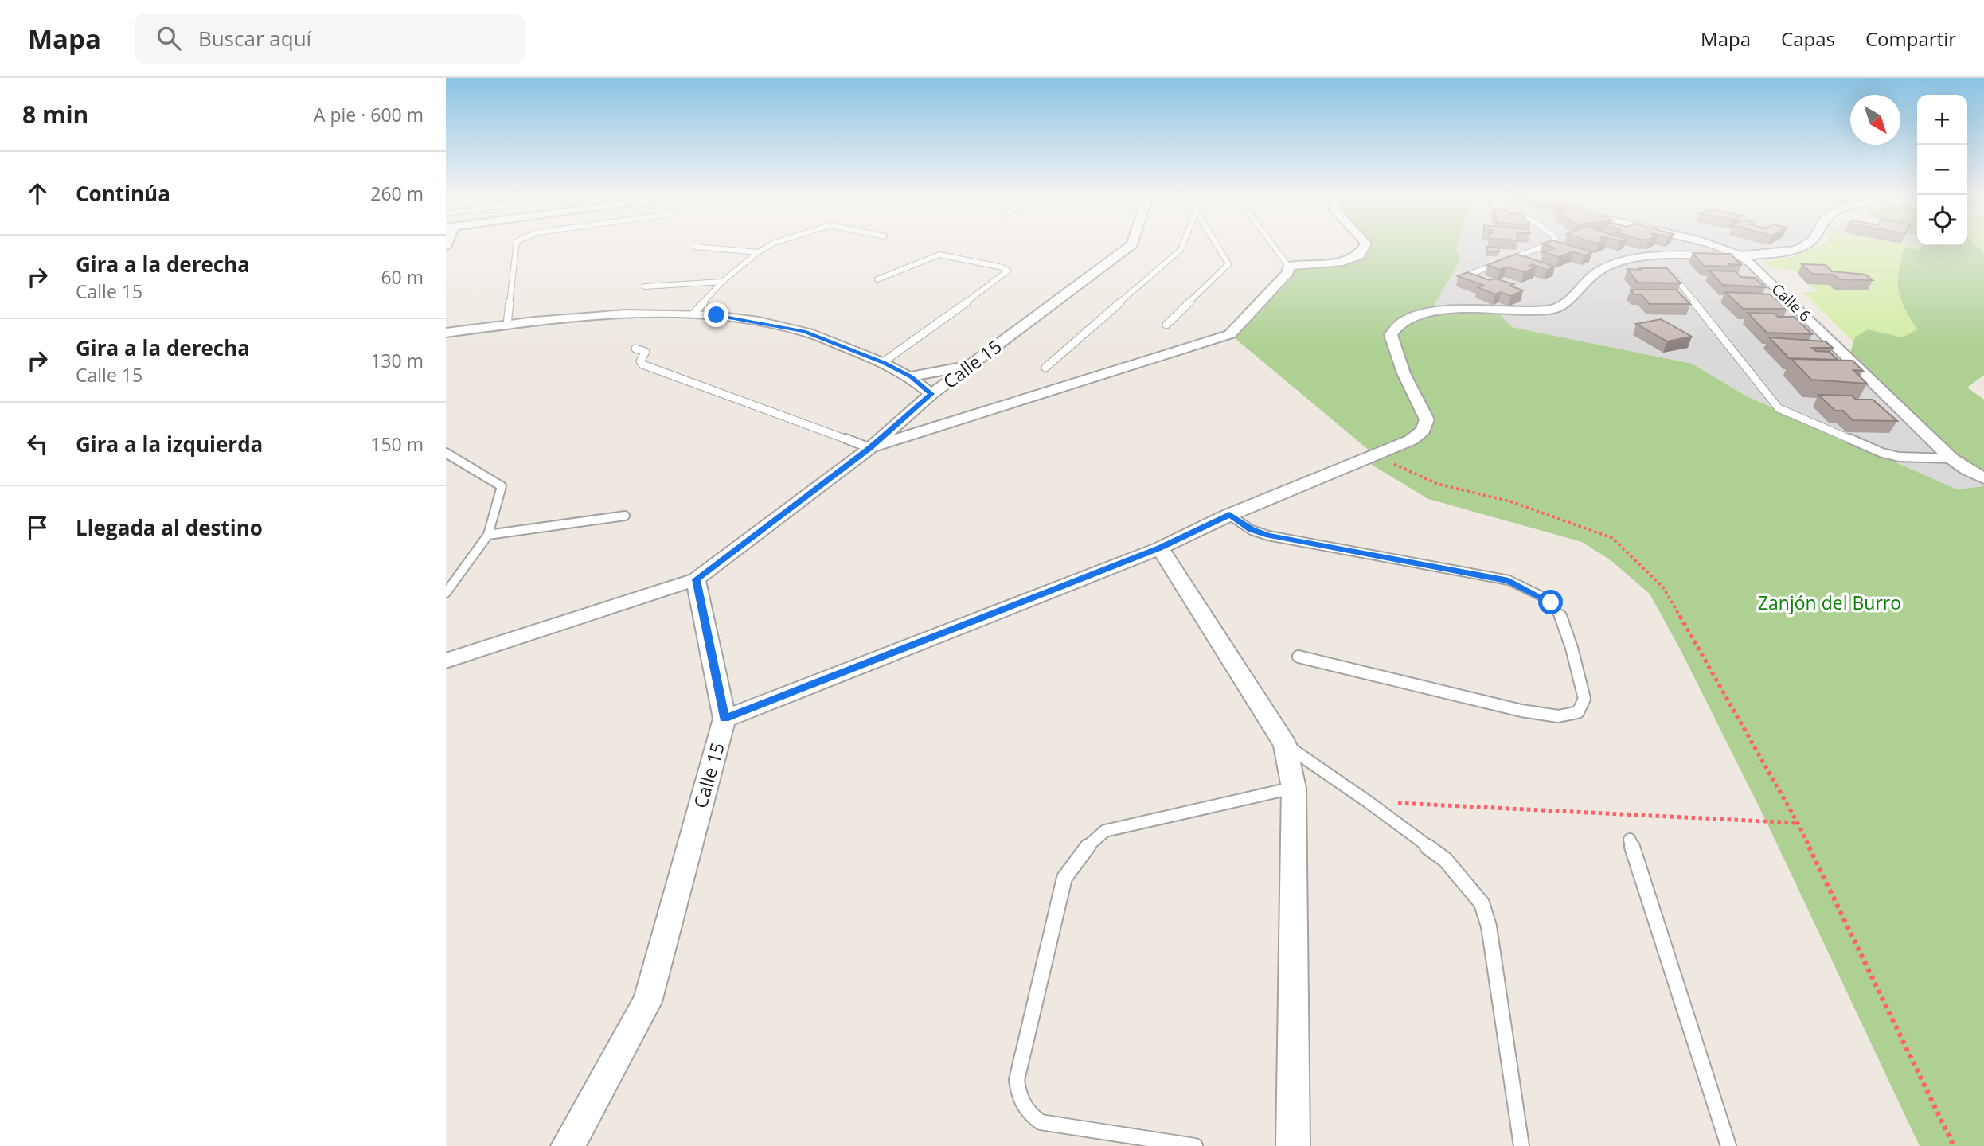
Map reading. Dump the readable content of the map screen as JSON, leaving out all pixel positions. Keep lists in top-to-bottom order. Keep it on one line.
{"streets":{"street":["Calle 6","Calle 15"]},"parks":["Zanjón del Burro"],"north":"bottom right","page":{"header":"Mapa","search":"Buscar aquí","nav":["Mapa","Capas","Compartir"],"heading":["8 min","A pie · 600 m"],"map_buttons":["+","−"],"list":[["Continúa","260 m"],["Gira a la derecha","Calle 15","60 m"],["Gira a la derecha","Calle 15","130 m"],["Gira a la izquierda","150 m"],"Llegada al destino"]}}
